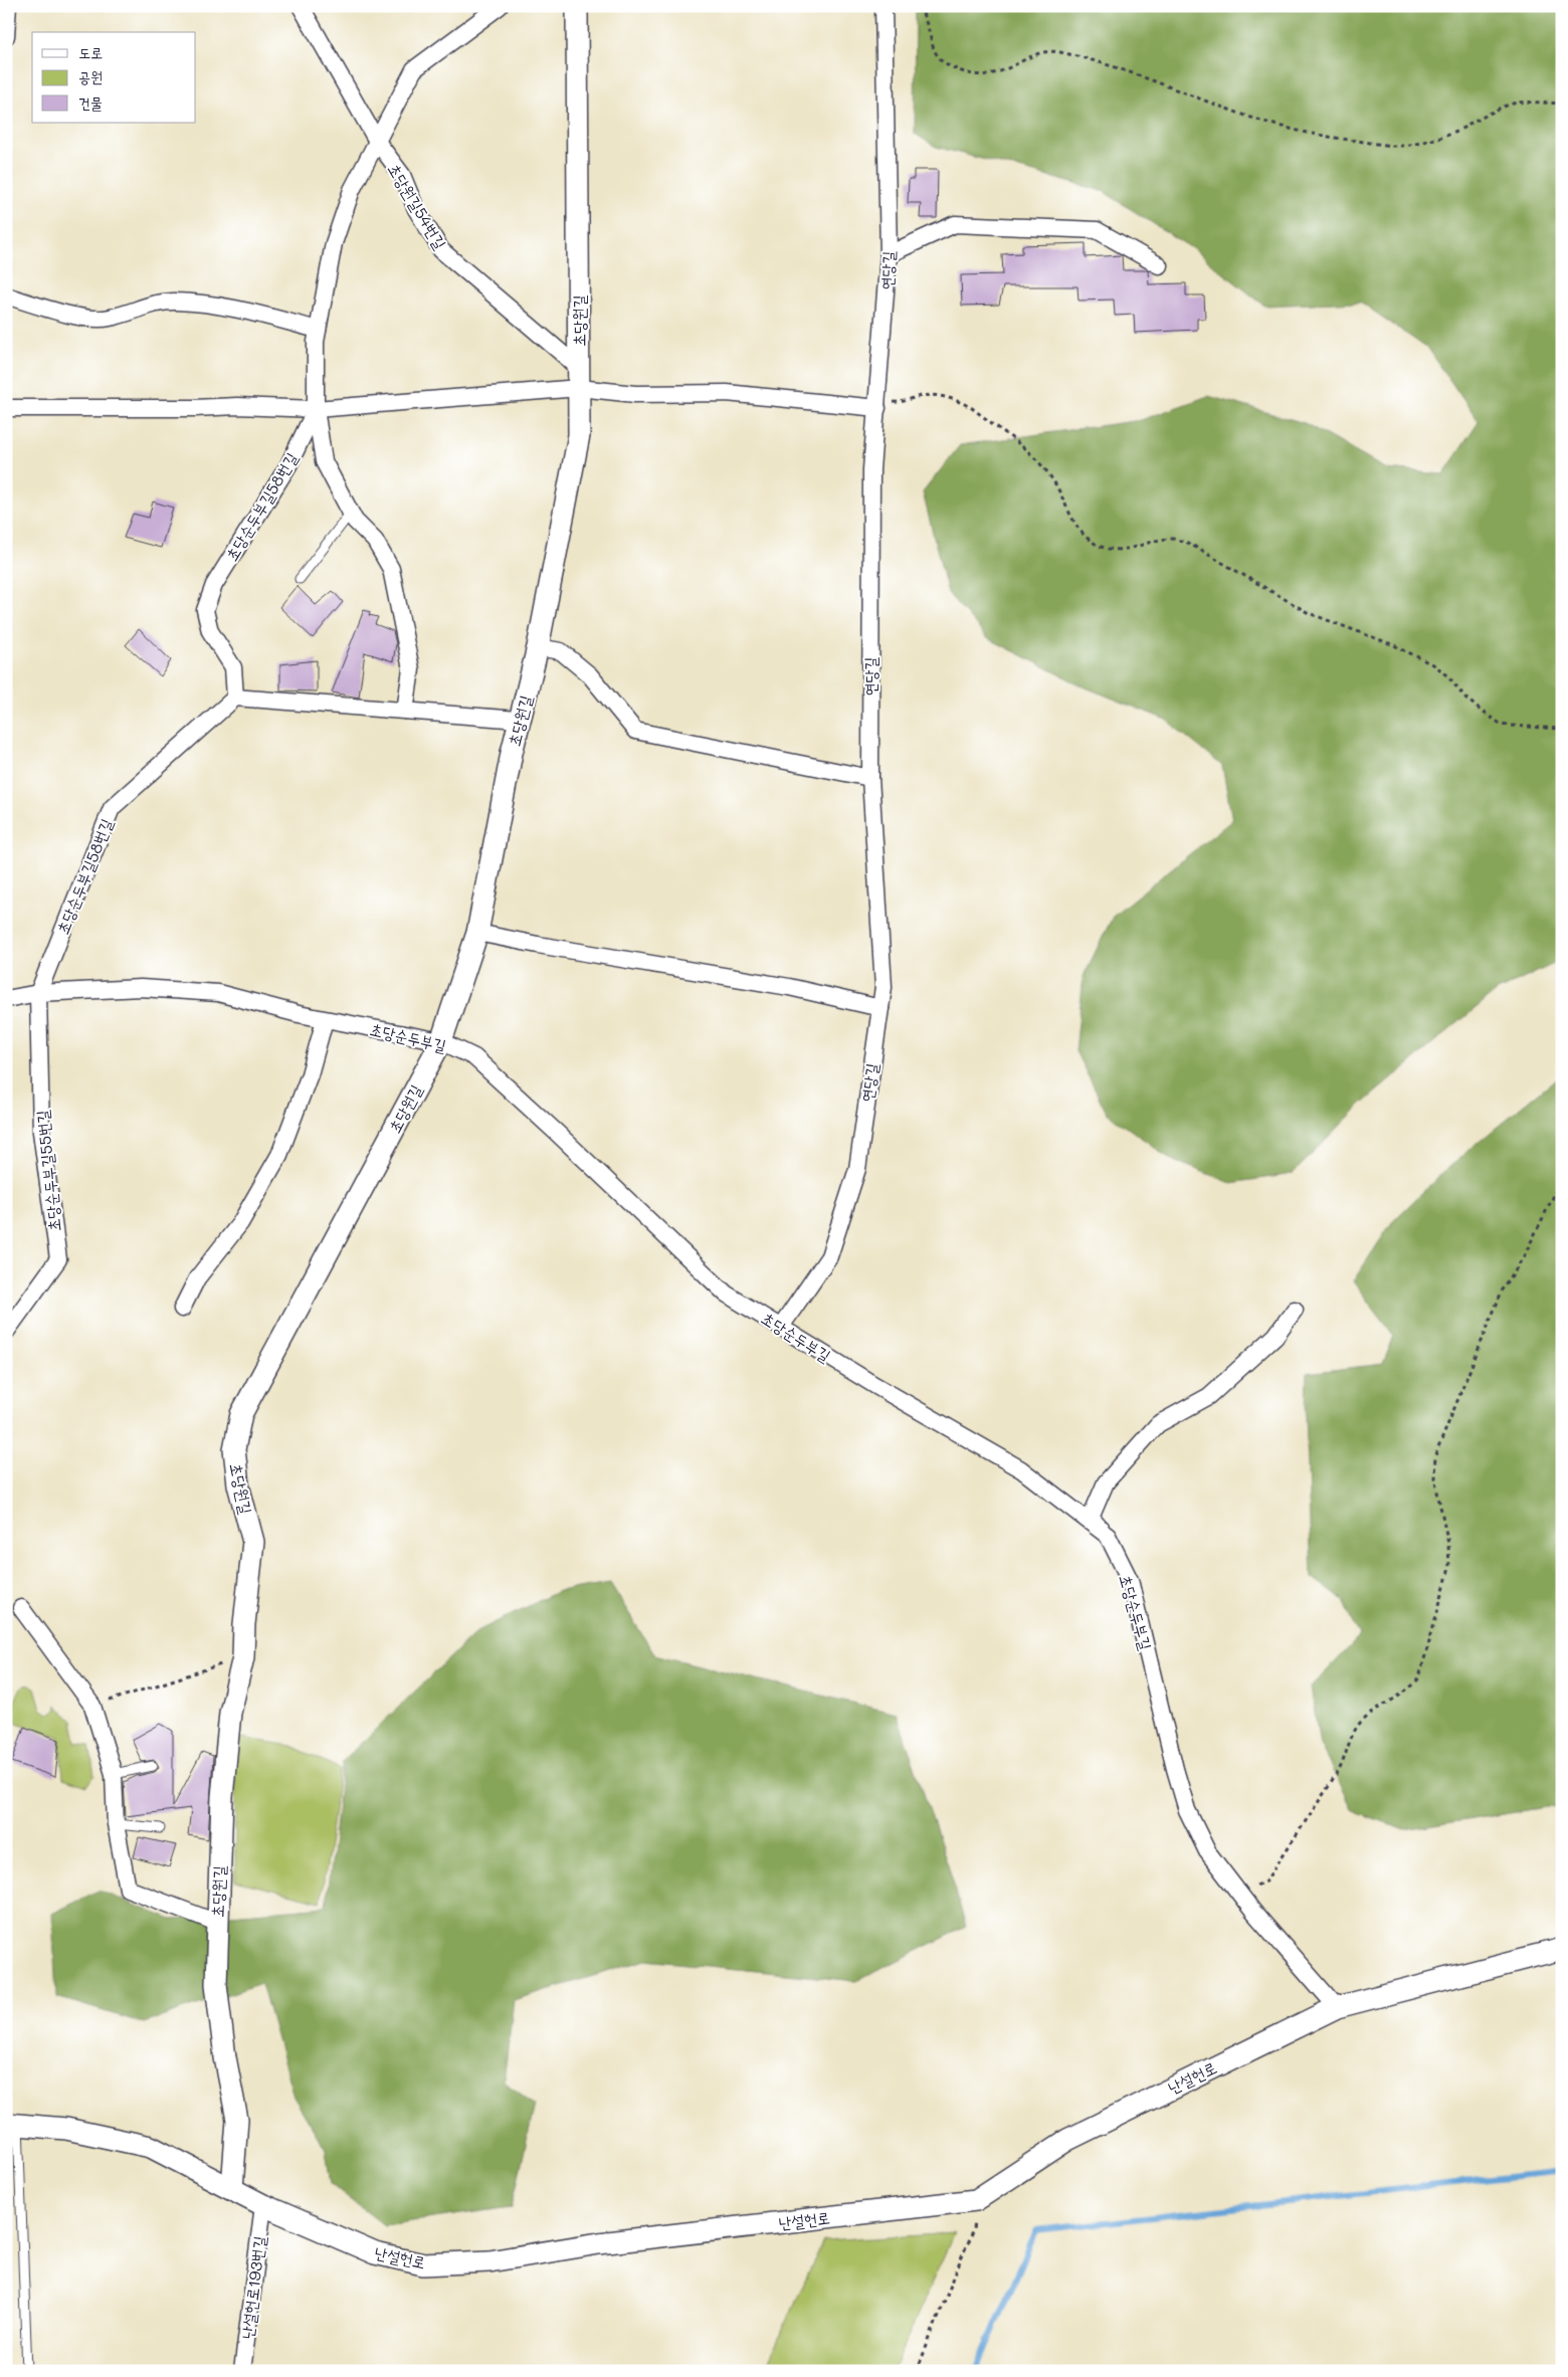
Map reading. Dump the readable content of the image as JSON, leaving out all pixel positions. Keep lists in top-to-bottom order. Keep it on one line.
{"streets":{"street":["초당원길54번길","연당길","초당원길","초당순두부길58번길","초당순두부길","초당순두부길55번길","난설헌로","난설헌로193번길"]},"crossings":[["초당원길54번길","초당원길"],["초당원길54번길","초당순두부길58번길"],["연당길","초당순두부길"],["초당원길","초당순두부길"],["초당원길","난설헌로"],["초당순두부길58번길","초당순두부길"],["초당순두부길58번길","초당순두부길55번길"],["초당순두부길","초당순두부길55번길"],["초당순두부길","난설헌로"],["난설헌로","난설헌로193번길"]],"legend":["도로","공원","건물"]}
